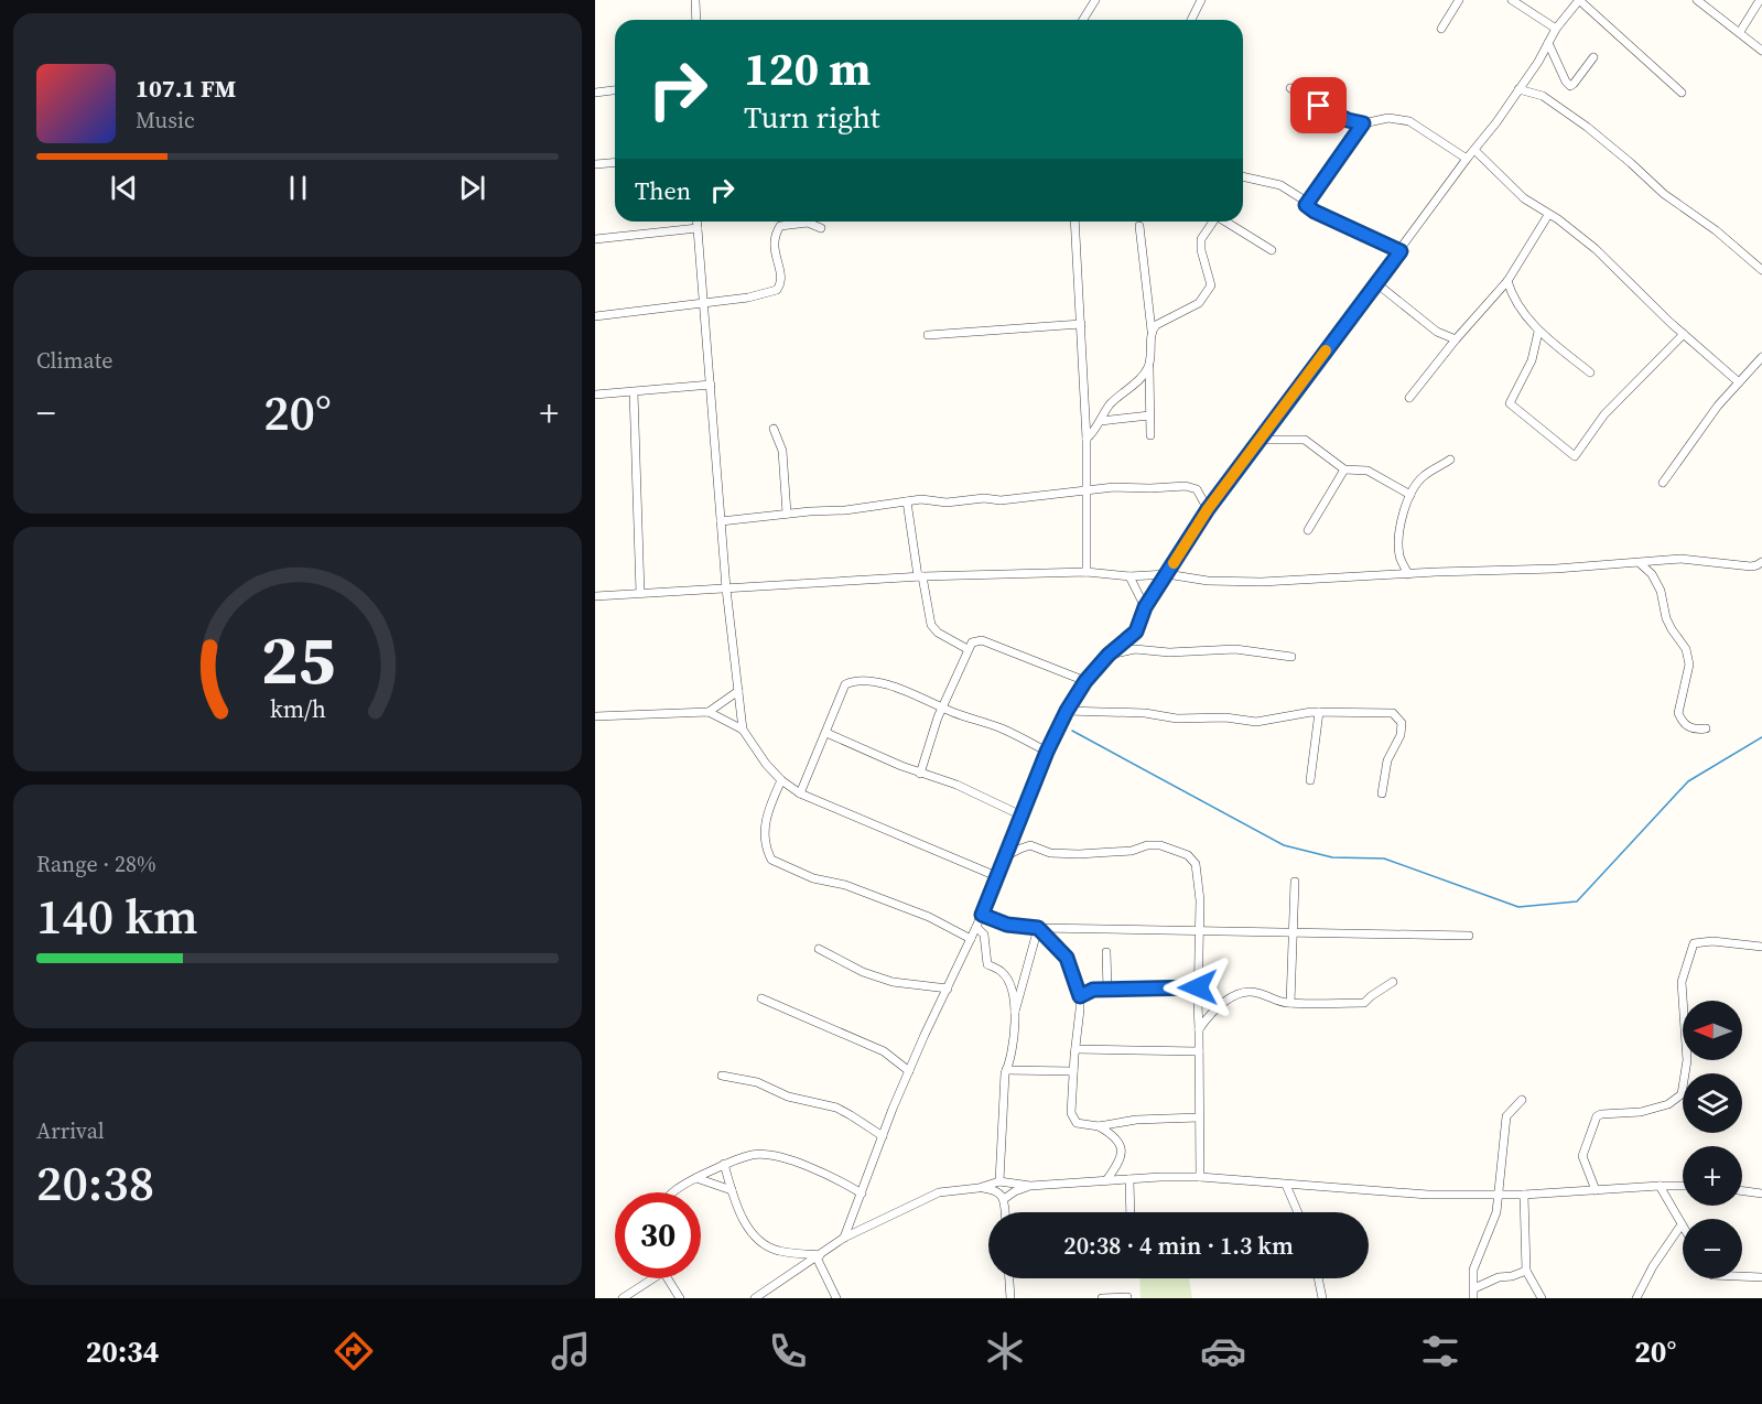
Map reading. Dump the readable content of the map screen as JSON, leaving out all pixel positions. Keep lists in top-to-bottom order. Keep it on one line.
{"north":"left","page":{"turn":["120 m","Turn right"],"song":["107.1 FM","Music"],"then":"Then","tile":["Climate",["Range · 28%","140 km"],["Arrival","20:38"]],"heat":["−","20°","+"],"map_buttons":["+","−"],"limit":"30","trip":"20:38 · 4 min · 1.3 km","tabs":["20:34","20°"],"gauge":["25","km/h"]}}
